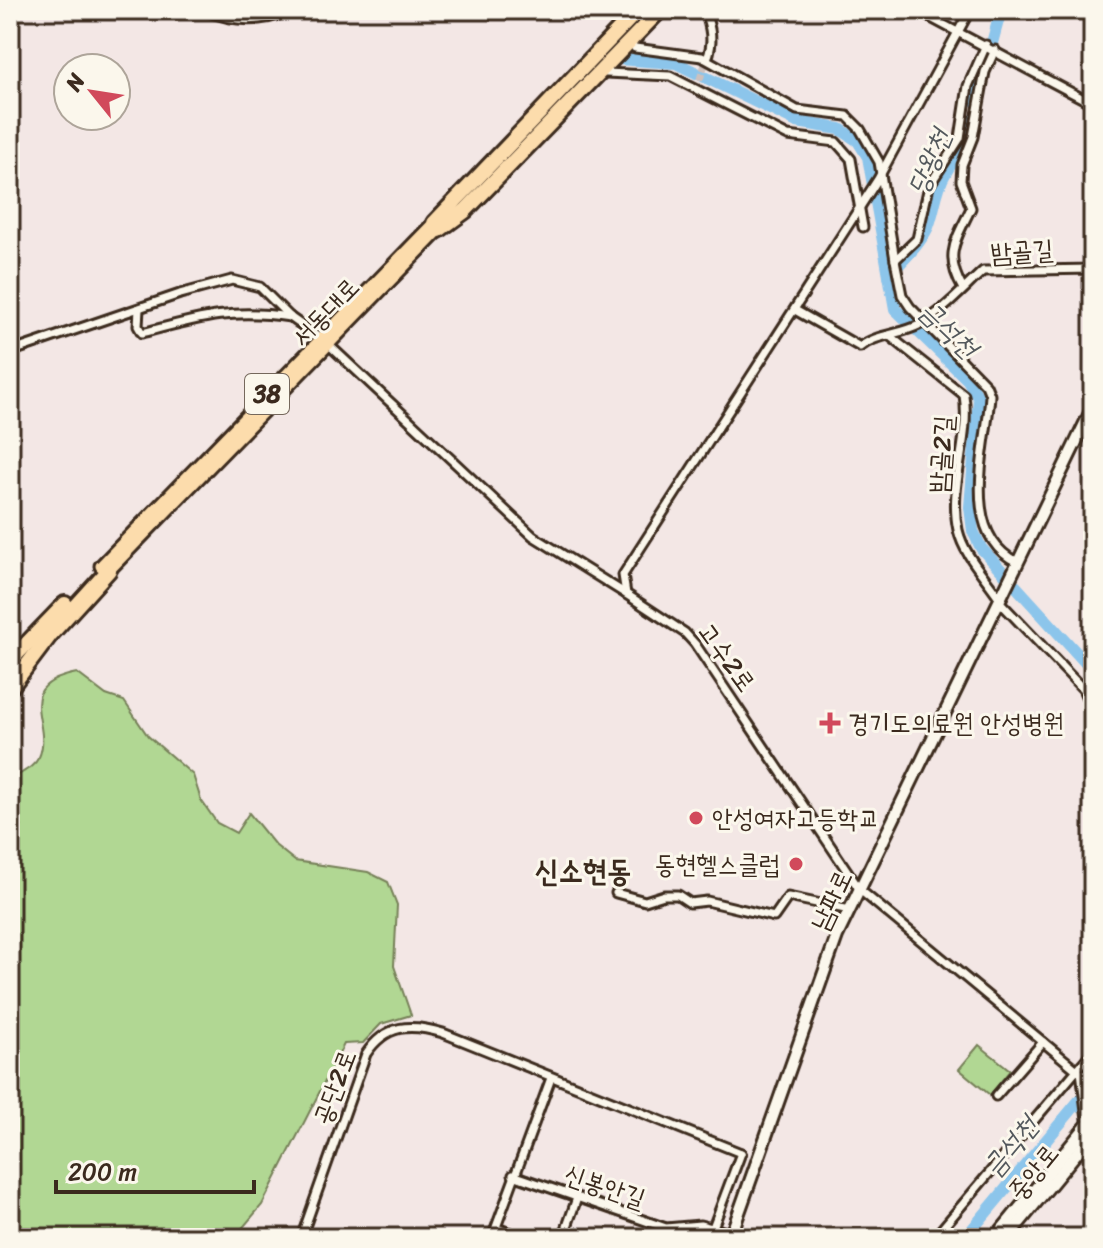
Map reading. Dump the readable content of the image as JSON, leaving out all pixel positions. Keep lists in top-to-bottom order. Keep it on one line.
{"streets":{"highway":["서동대로","38"],"street":["밤골길","밤골2길","고수2로","남파로","공단2로","중앙로","신봉안길"]},"crossings":[["밤골길","밤골2길"],["서동대로","고수2로"],["밤골2길","남파로"],["고수2로","남파로"],["남파로","신봉안길"]],"districts":["신소현동"],"water":["당왕천","금석천"],"places":{"health":["경기도의료원 안성병원"],"other":["안성여자고등학교","동현헬스클럽"]},"scale_bar":"200 m","north":"top left"}
